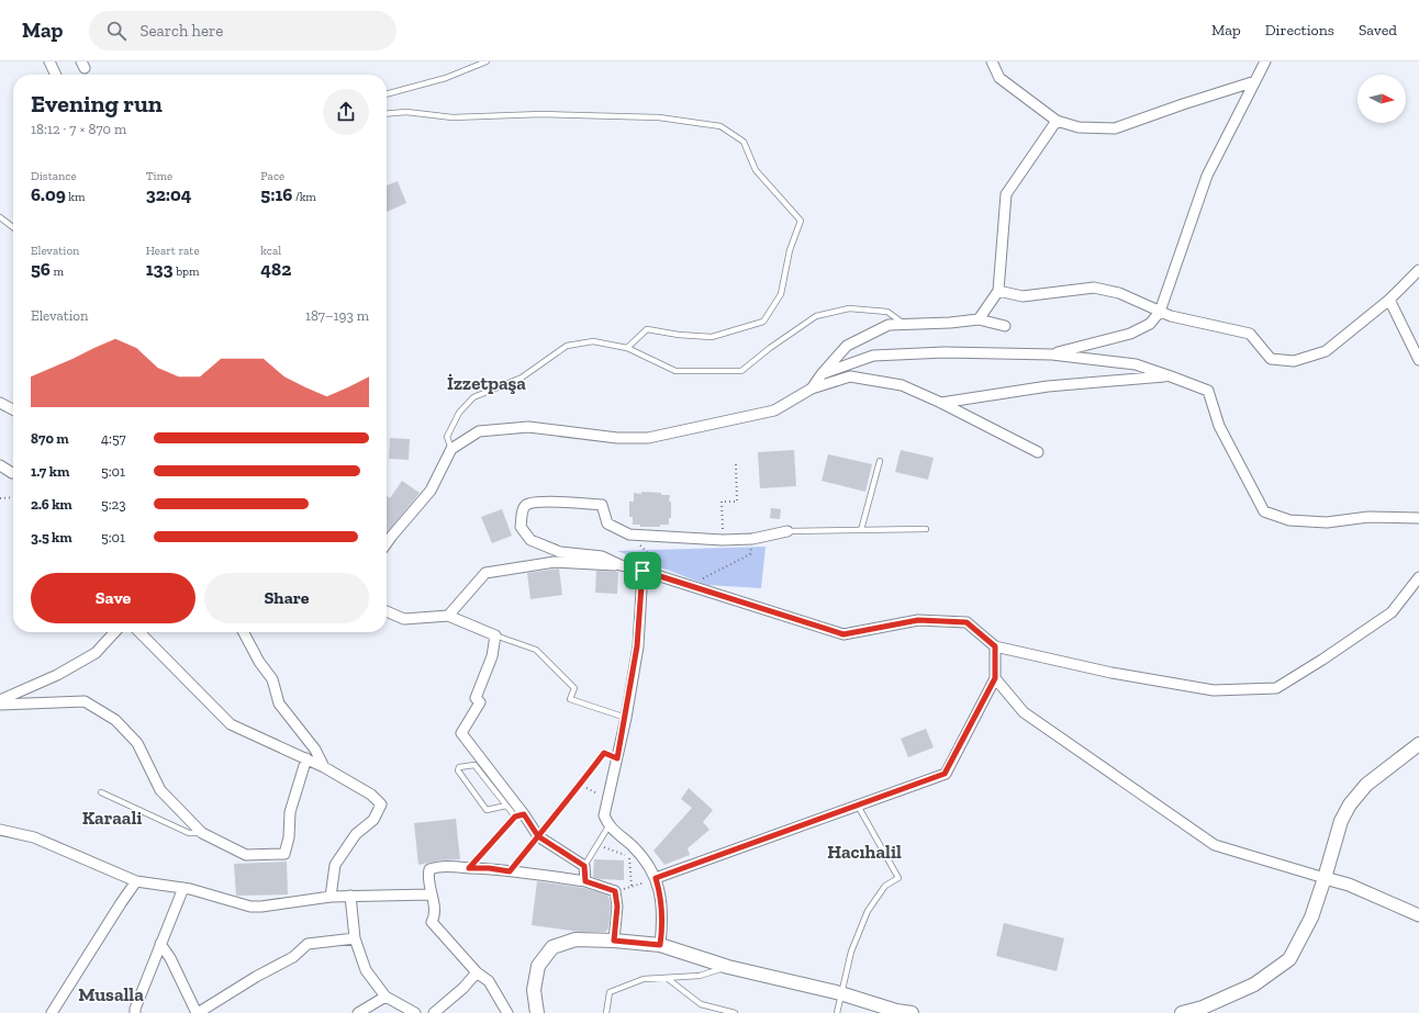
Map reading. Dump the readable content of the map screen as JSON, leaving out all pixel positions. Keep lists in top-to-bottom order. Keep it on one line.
{"districts":["İzzetpaşa","Karaali","Hacıhalil","Musalla"],"north":"right","page":{"header":"Map","search":"Search here","nav":["Map","Directions","Saved"],"heading":["Evening run","18:12 · 7 × 870 m"],"stats":[["Distance","6.09 km"],["Time","32:04"],["Pace","5:16 /km"],["Elevation","56 m"],["Heart rate","133 bpm"],["kcal","482"]],"chart":["Elevation","187–193 m"],"list":[{"name":"870 m","note":"4:57"},{"name":"1.7 km","note":"5:01"},{"name":"2.6 km","note":"5:23"},{"name":"3.5 km","note":"5:01"}],"buttons":["Save","Share"]}}
